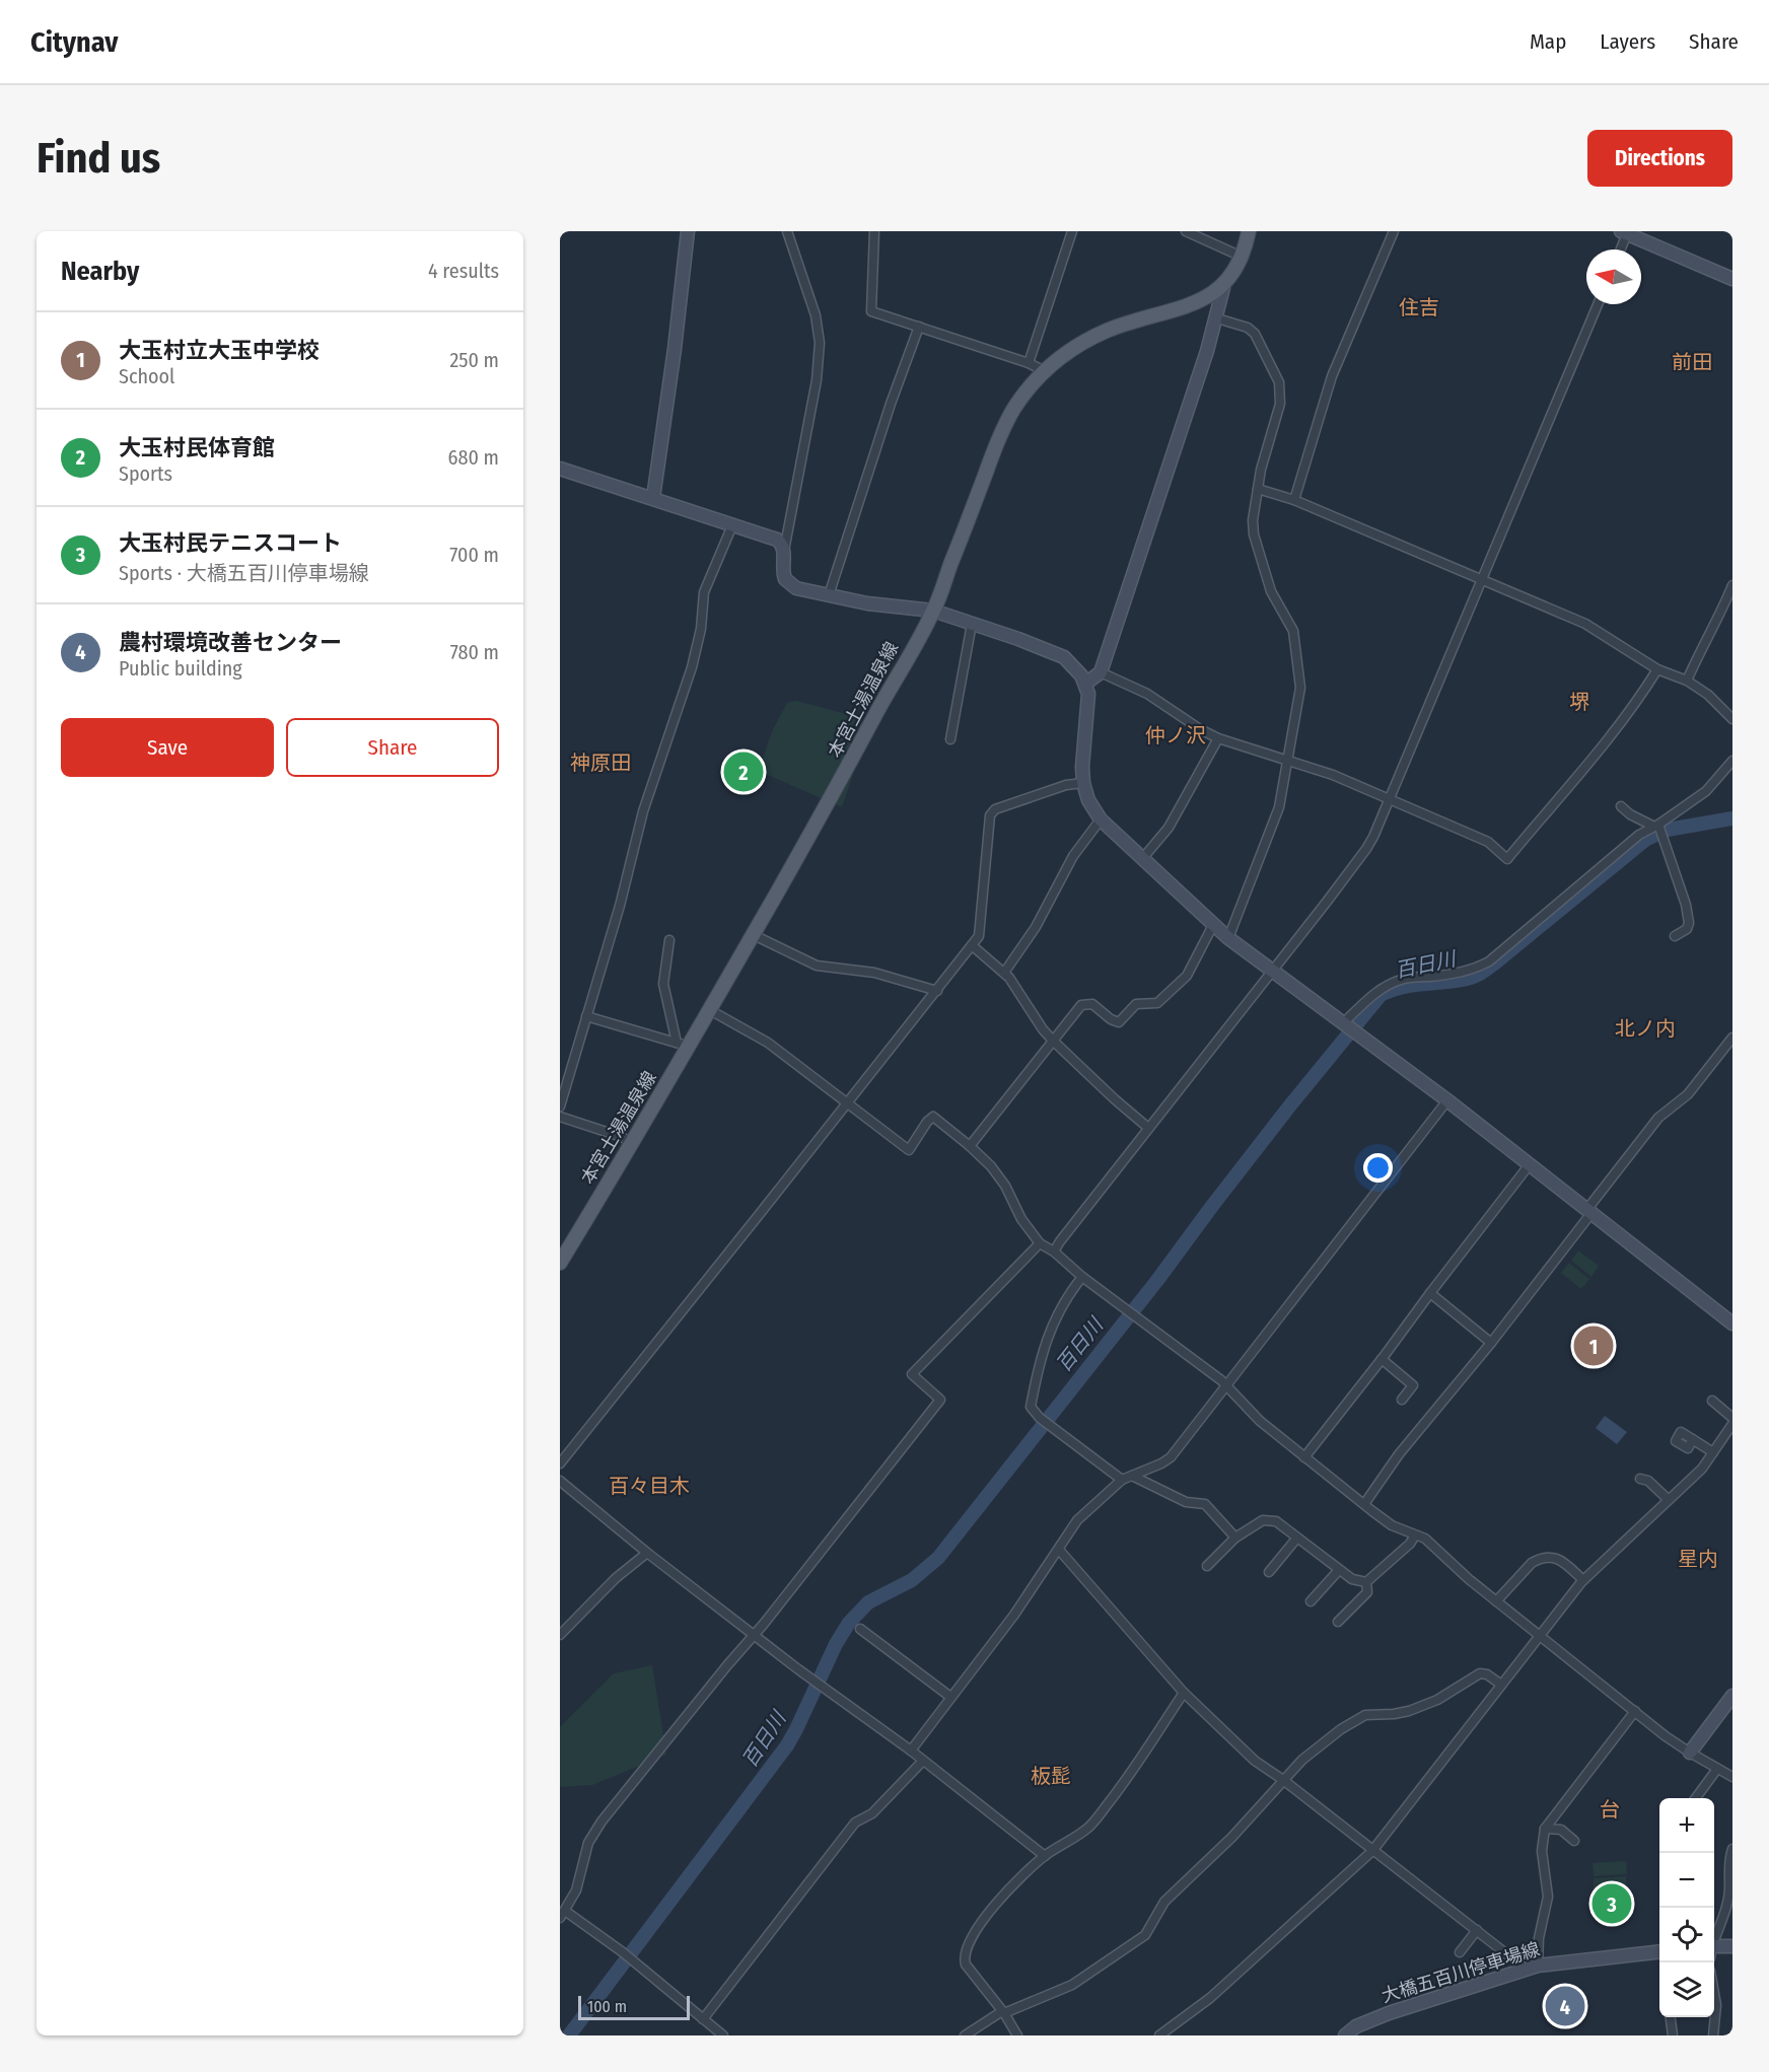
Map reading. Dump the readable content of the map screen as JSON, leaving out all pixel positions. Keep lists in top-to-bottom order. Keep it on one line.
{"streets":{"main road":["本宮土湯温泉線"],"street":["大橋五百川停車場線"]},"districts":["住吉","前田","堺","仲ノ沢","神原田","北ノ内","百々目木","星内","板髭","台"],"water":["百日川"],"scale_bar":"100 m","north":"left","page":{"header":"Citynav","nav":["Map","Layers","Share"],"buttons":["Directions",["Save","Share"]],"title":"Find us","heading":["Nearby","4 results"],"list":[{"mark":"1","name":"大玉村立大玉中学校","note":"School","value":"250 m"},{"mark":"2","name":"大玉村民体育館","note":"Sports","value":"680 m"},{"mark":"3","name":"大玉村民テニスコート","note":"Sports · 大橋五百川停車場線","value":"700 m"},{"mark":"4","name":"農村環境改善センター","note":"Public building","value":"780 m"}],"pins":["2","1","3","4"],"map_buttons":["+","−"],"scale":"100 m"}}
